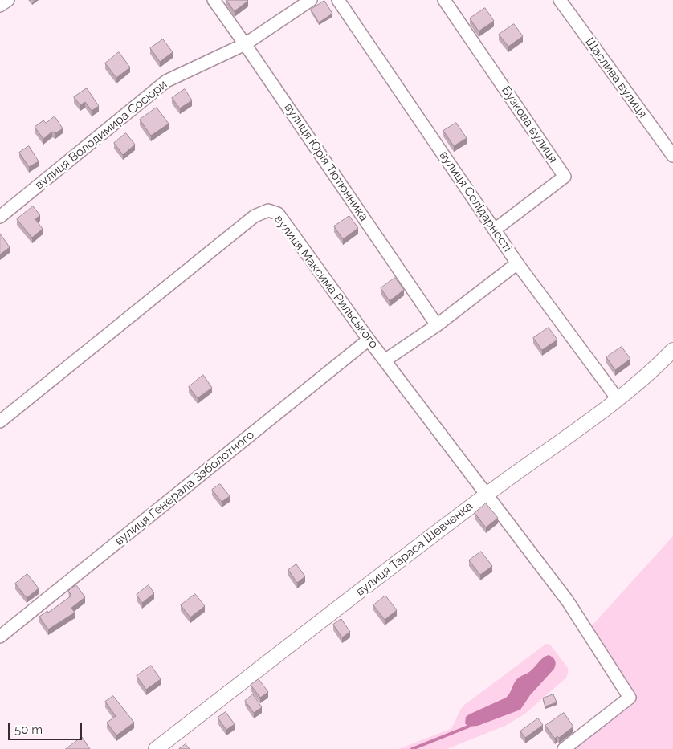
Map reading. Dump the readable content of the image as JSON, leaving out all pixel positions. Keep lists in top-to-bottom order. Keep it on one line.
{"streets":{"street":["Щаслива вулиця","Бузкова вулиця","вулиця Володимира Сосюри","вулиця Юрія Тютюнника","вулиця Солідарності","вулиця Максима Рильського","вулиця Генерала Заболотного","вулиця Тараса Шевченка"]},"crossings":[["Бузкова вулиця","вулиця Солідарності"],["вулиця Володимира Сосюри","вулиця Юрія Тютюнника"],["вулиця Солідарності","вулиця Тараса Шевченка"],["вулиця Максима Рильського","вулиця Генерала Заболотного"],["вулиця Максима Рильського","вулиця Тараса Шевченка"]],"scale_bar":"50 m"}
